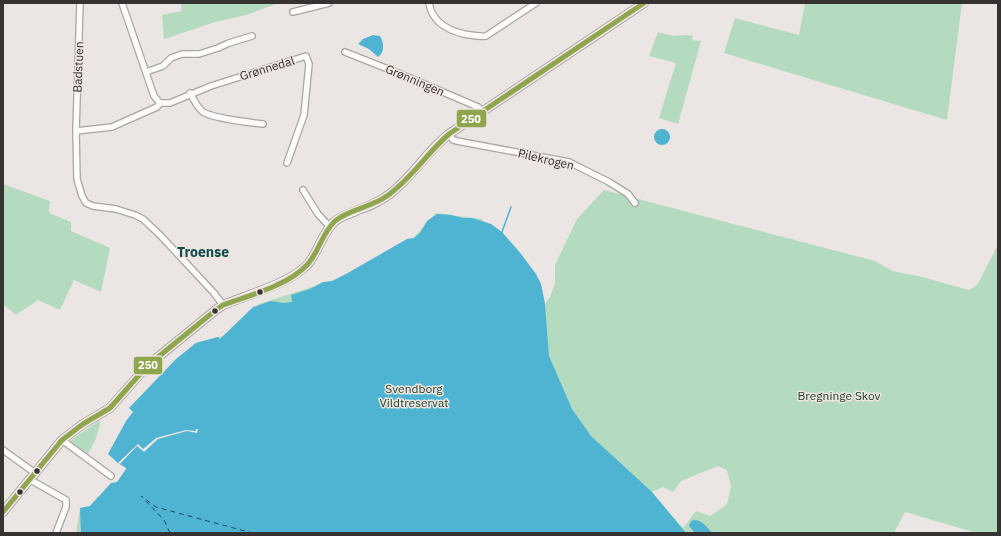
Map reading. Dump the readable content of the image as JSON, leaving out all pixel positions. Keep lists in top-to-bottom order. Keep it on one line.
{"streets":{"street":["Badstuen","Grønnedal","Grønningen","Pilekrogen"]},"crossings":[["Badstuen","Grønnedal"]],"districts":["Troense"],"parks":["Svendborg Vildtreservat","Bregninge Skov"],"lines":["transit line 250"]}
